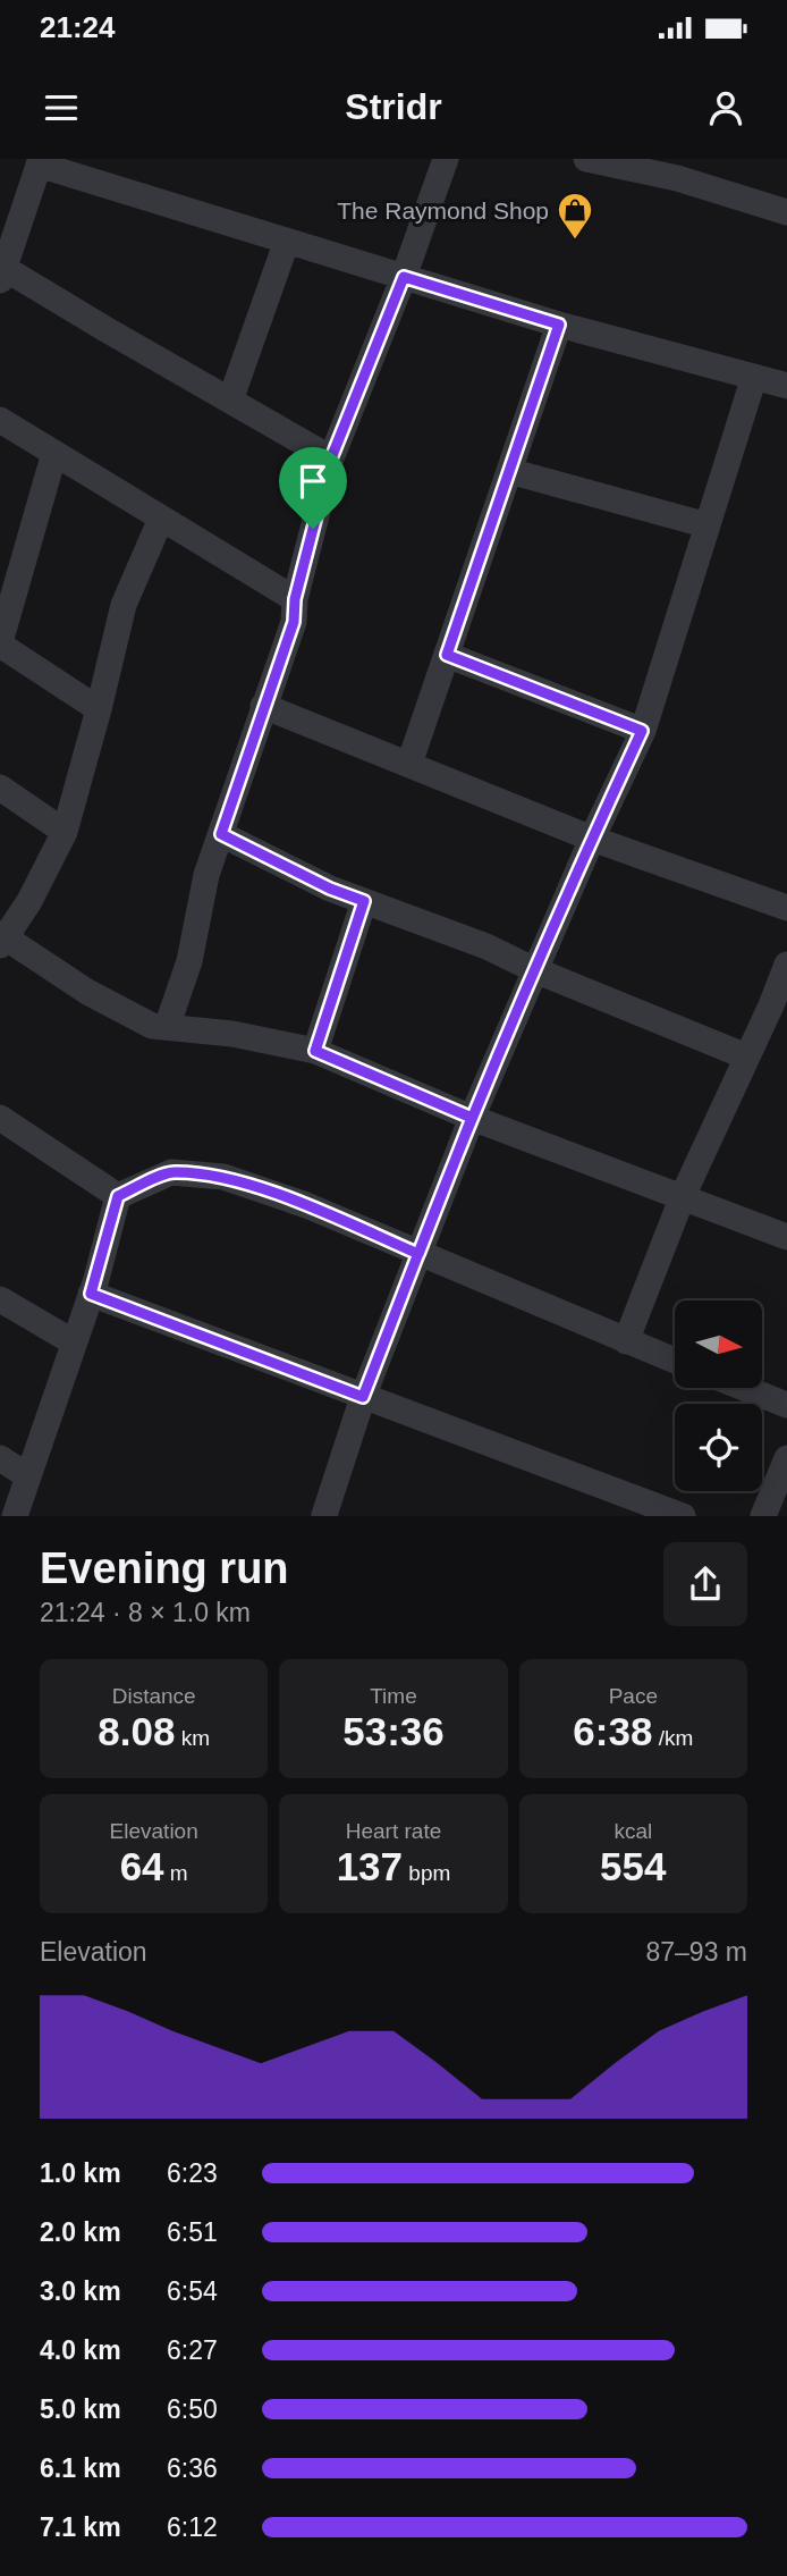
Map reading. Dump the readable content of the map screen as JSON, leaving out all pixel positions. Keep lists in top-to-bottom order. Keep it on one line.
{"places":{"shop":["The Raymond Shop"]},"north":"right","page":{"status":"21:24","header":"Stridr","heading":["Evening run","21:24 · 8 × 1.0 km"],"stats":[["Distance","8.08 km"],["Time","53:36"],["Pace","6:38 /km"],["Elevation","64 m"],["Heart rate","137 bpm"],["kcal","554"]],"chart":["Elevation","87–93 m"],"list":[{"name":"1.0 km","note":"6:23"},{"name":"2.0 km","note":"6:51"},{"name":"3.0 km","note":"6:54"},{"name":"4.0 km","note":"6:27"},{"name":"5.0 km","note":"6:50"},{"name":"6.1 km","note":"6:36"},{"name":"7.1 km","note":"6:12"}]}}
